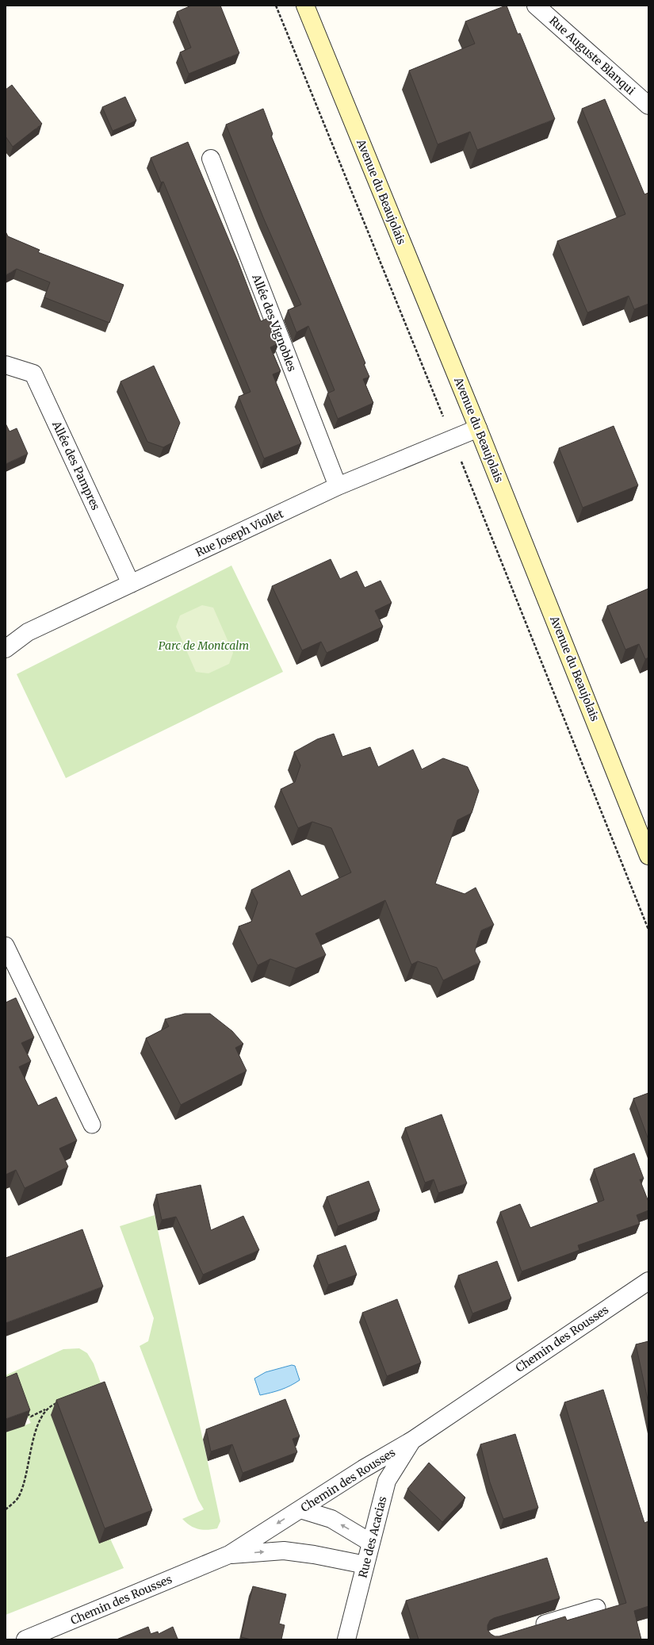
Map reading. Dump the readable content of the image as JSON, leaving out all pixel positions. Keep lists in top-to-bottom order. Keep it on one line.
{"streets":{"main road":["Avenue du Beaujolais"],"street":["Rue Auguste Blanqui","Allée des Vignobles","Allée des Pampres","Rue Joseph Viollet","Chemin des Rousses","Rue des Acacias"]},"crossings":[["Avenue du Beaujolais","Rue Joseph Viollet"],["Allée des Vignobles","Rue Joseph Viollet"],["Allée des Pampres","Rue Joseph Viollet"],["Chemin des Rousses","Rue des Acacias"]],"parks":["Parc de Montcalm"]}
